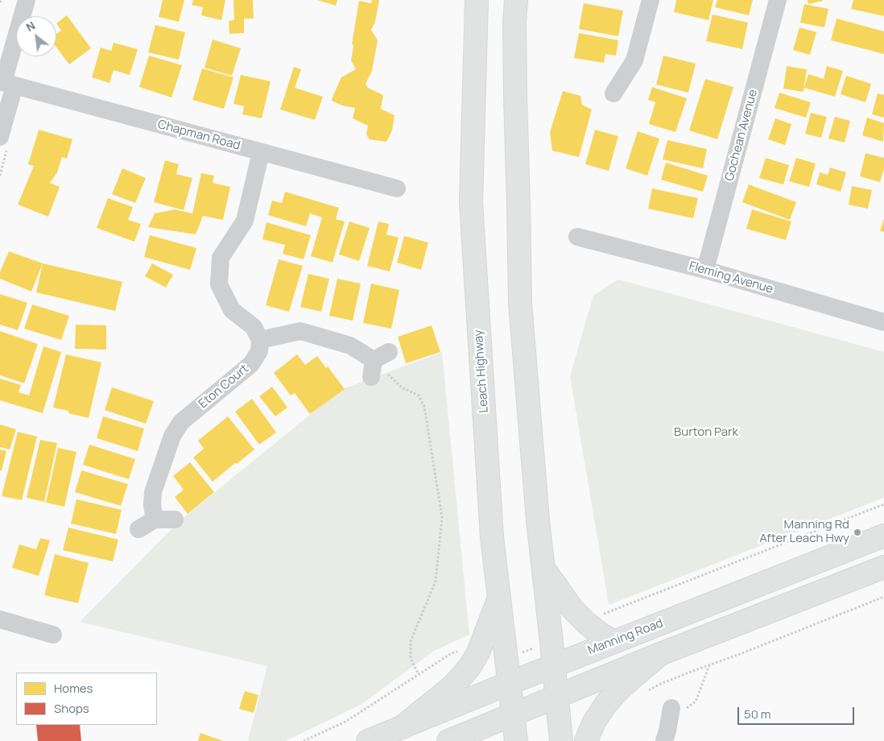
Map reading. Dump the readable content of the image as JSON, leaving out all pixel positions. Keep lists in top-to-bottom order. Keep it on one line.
{"streets":{"main road":["Leach Highway","Manning Road"],"street":["Chapman Road","Gochean Avenue","Fleming Avenue","Eton Court"]},"crossings":[["Gochean Avenue","Fleming Avenue"],["Leach Highway","Manning Road"]],"parks":["Burton Park"],"places":["Manning Rd After Leach Hwy"],"legend":["Homes","Shops"],"scale_bar":"50 m","north":"top left"}
